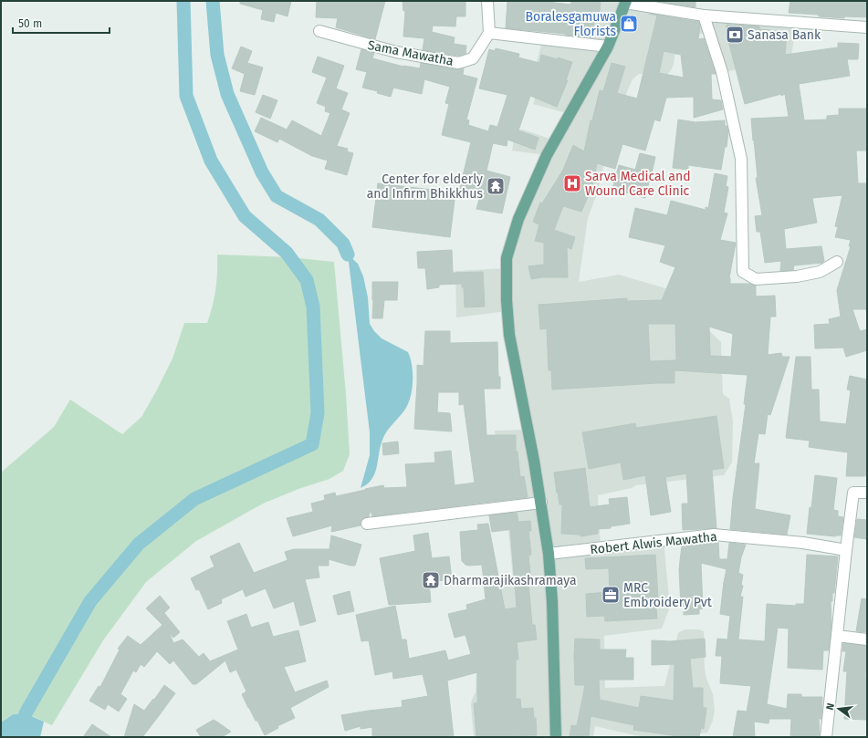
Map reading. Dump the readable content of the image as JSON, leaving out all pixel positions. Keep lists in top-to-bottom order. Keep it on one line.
{"streets":{"street":["Sama Mawatha","Robert Alwis Mawatha"]},"places":{"shop":["Boralesgamuwa Florists"],"bank":["Sanasa Bank"],"hospital":["Sarva Medical and Wound Care Clinic"],"temple":["Center for elderly and Infirm Bhikkhus","Dharmarajikashramaya"],"office":["MRC Embroidery Pvt"]},"scale_bar":"50 m","north":"left"}
